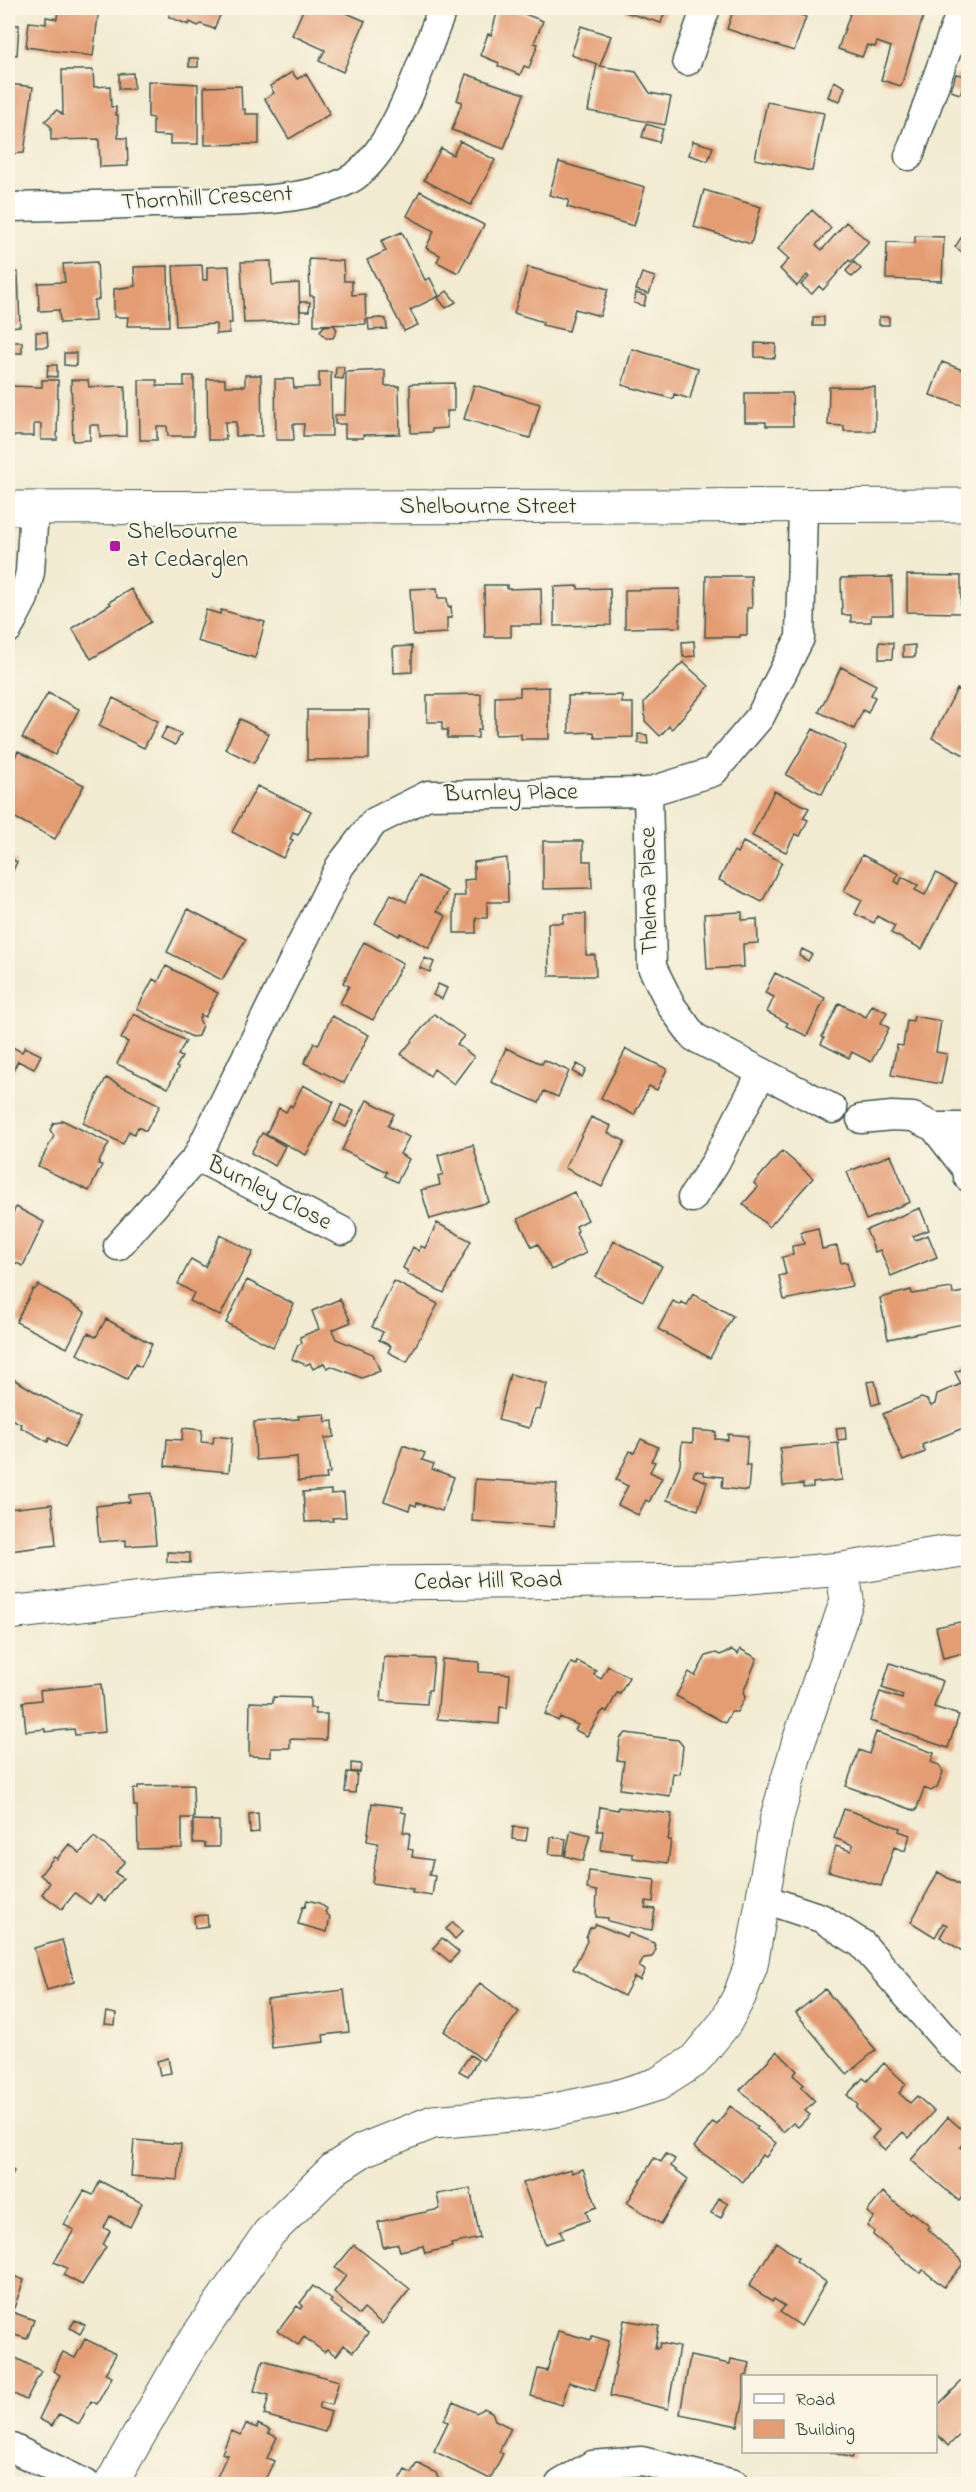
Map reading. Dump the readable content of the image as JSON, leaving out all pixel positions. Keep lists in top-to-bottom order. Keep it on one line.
{"streets":{"street":["Thornhill Crescent","Shelbourne Street","Burnley Place","Thelma Place","Burnley Close","Cedar Hill Road"]},"crossings":[["Shelbourne Street","Burnley Place"],["Burnley Place","Thelma Place"],["Burnley Place","Burnley Close"]],"places":{"transit":["Shelbourne at Cedarglen"]},"legend":["Road","Building"]}
